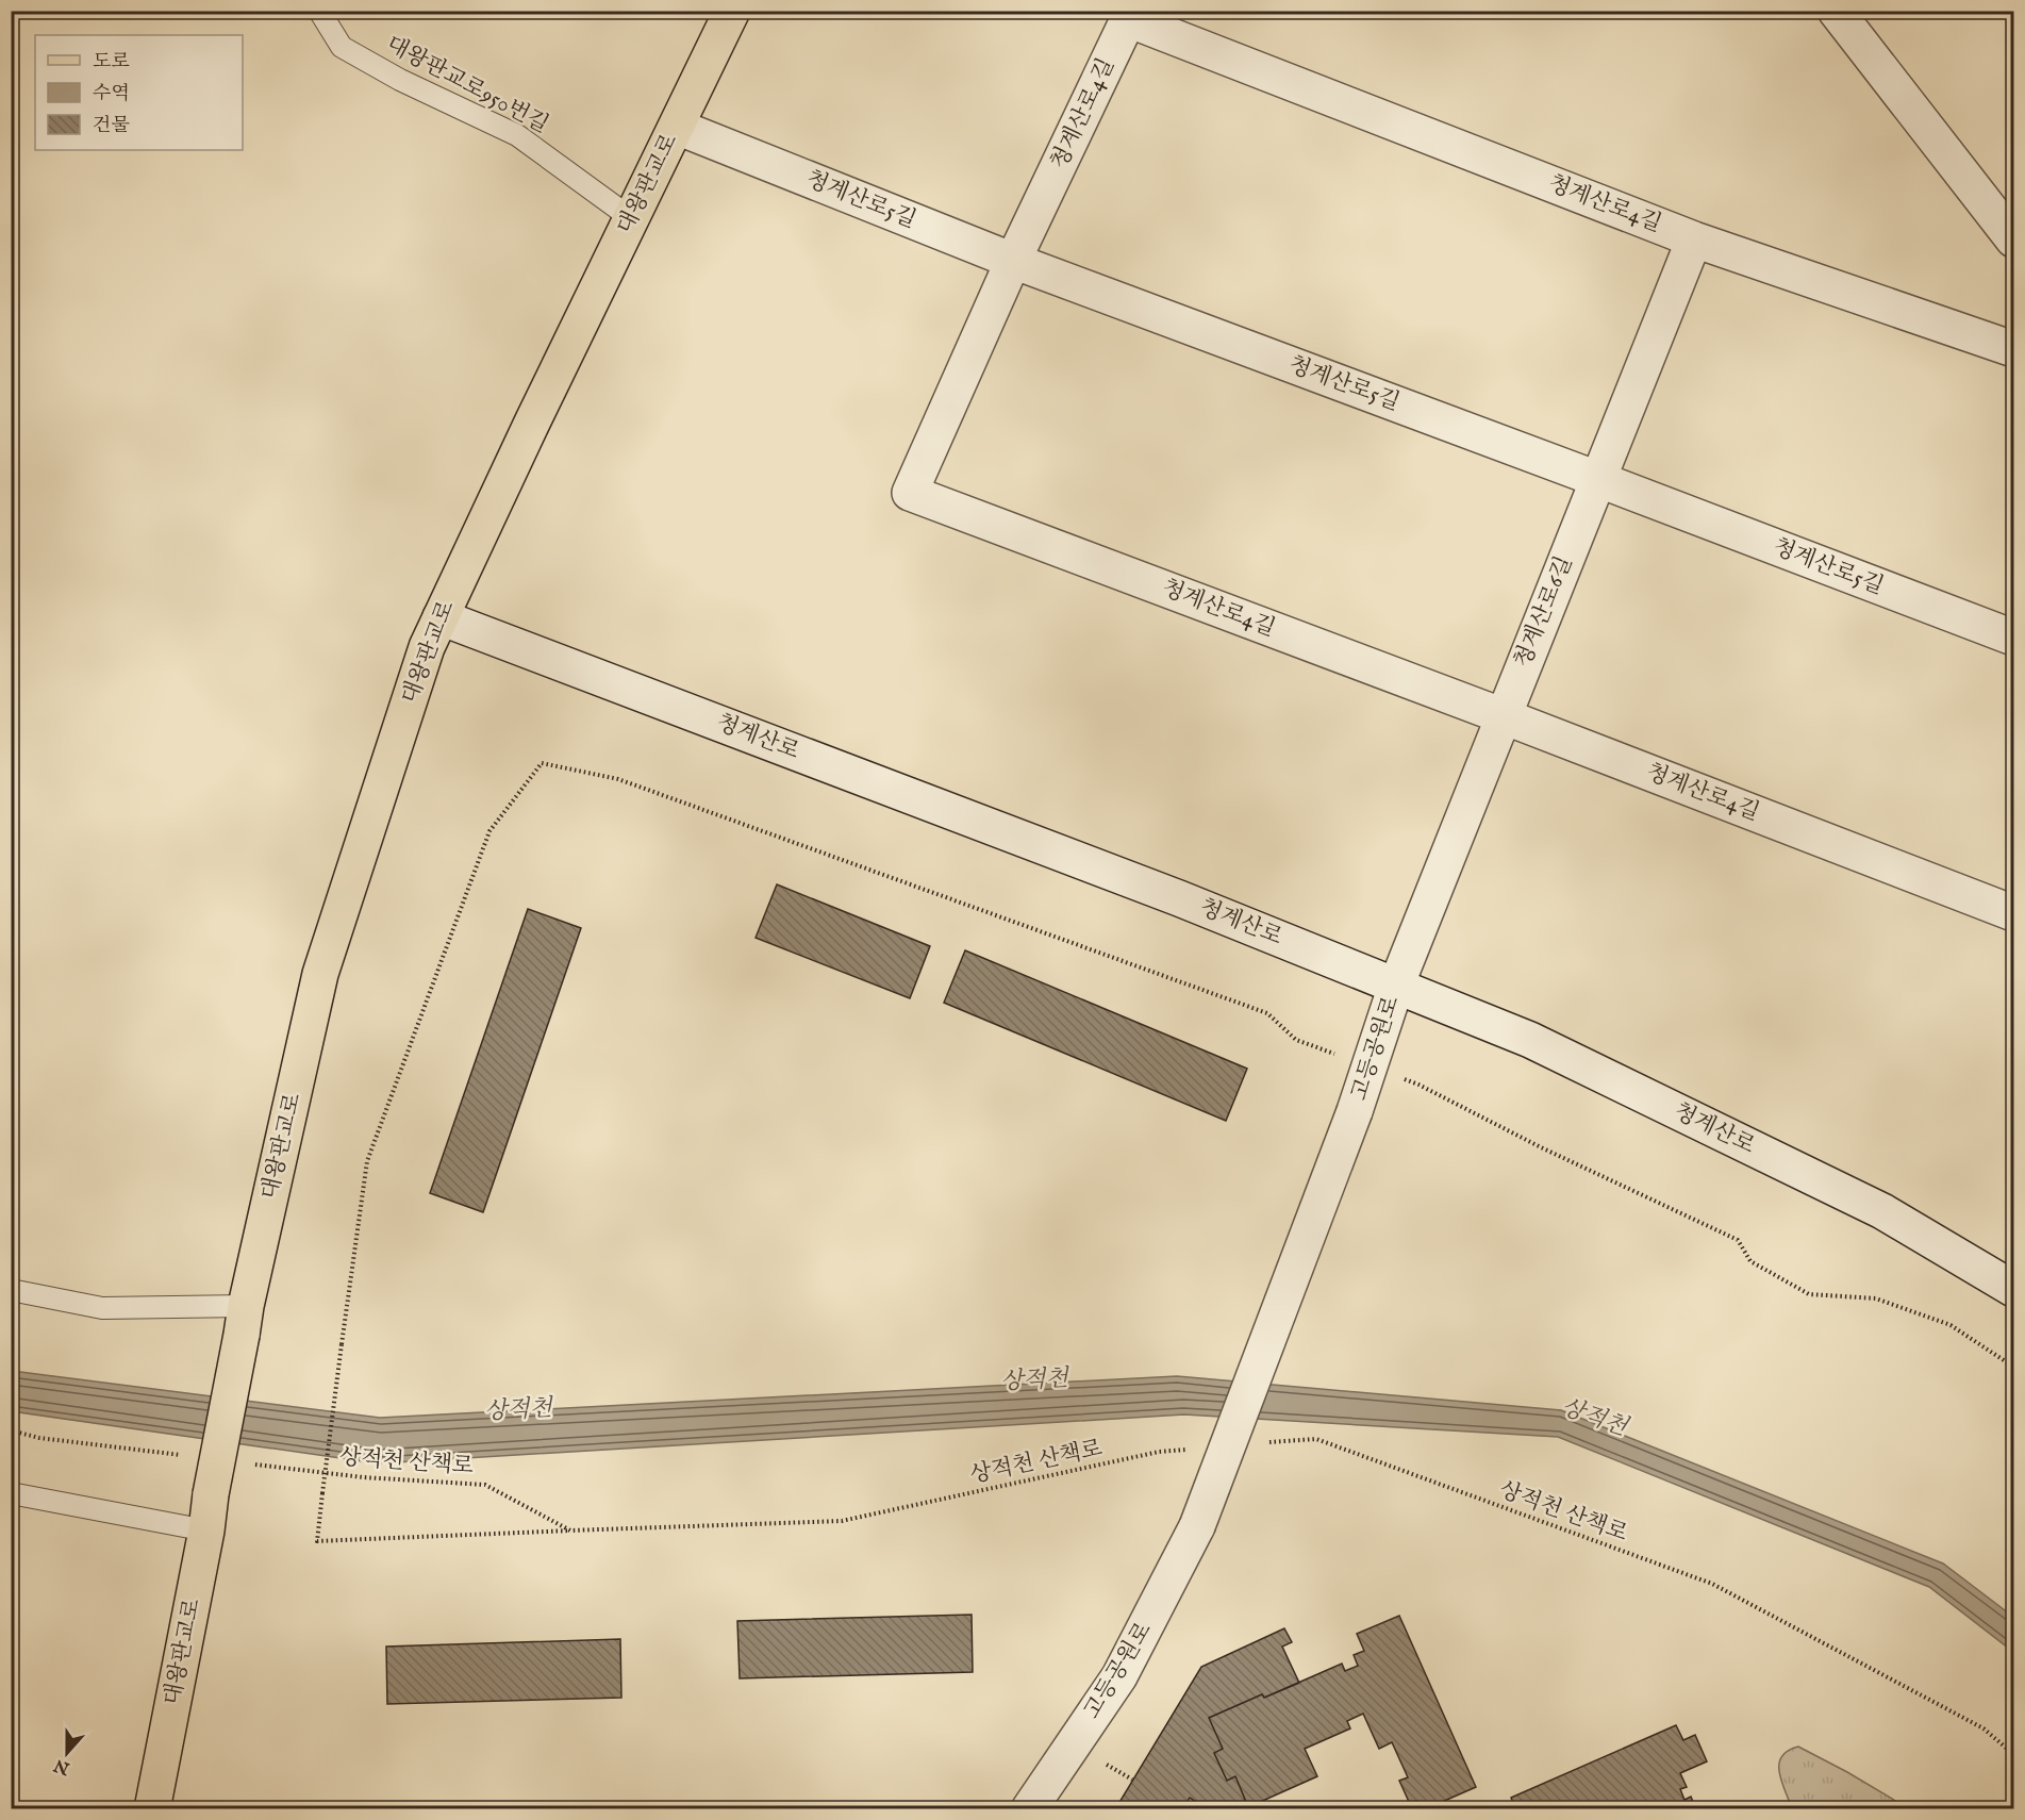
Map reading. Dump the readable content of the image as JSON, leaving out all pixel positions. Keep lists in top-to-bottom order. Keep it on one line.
{"streets":{"main road":["대왕판교로"],"street":["청계산로4길","청계산로5길","청계산로6길","청계산로","고등공원로"],"lane":["대왕판교로950번길"],"path":["상적천 산책로"]},"crossings":[["대왕판교로950번길","대왕판교로"],["청계산로4길","청계산로5길"],["청계산로4길","청계산로6길"],["대왕판교로","청계산로5길"],["대왕판교로","청계산로"],["청계산로5길","청계산로6길"],["청계산로6길","청계산로"],["청계산로6길","고등공원로"],["청계산로","고등공원로"]],"water":["상적천"],"legend":["도로","수역","건물"],"north":"bottom"}
